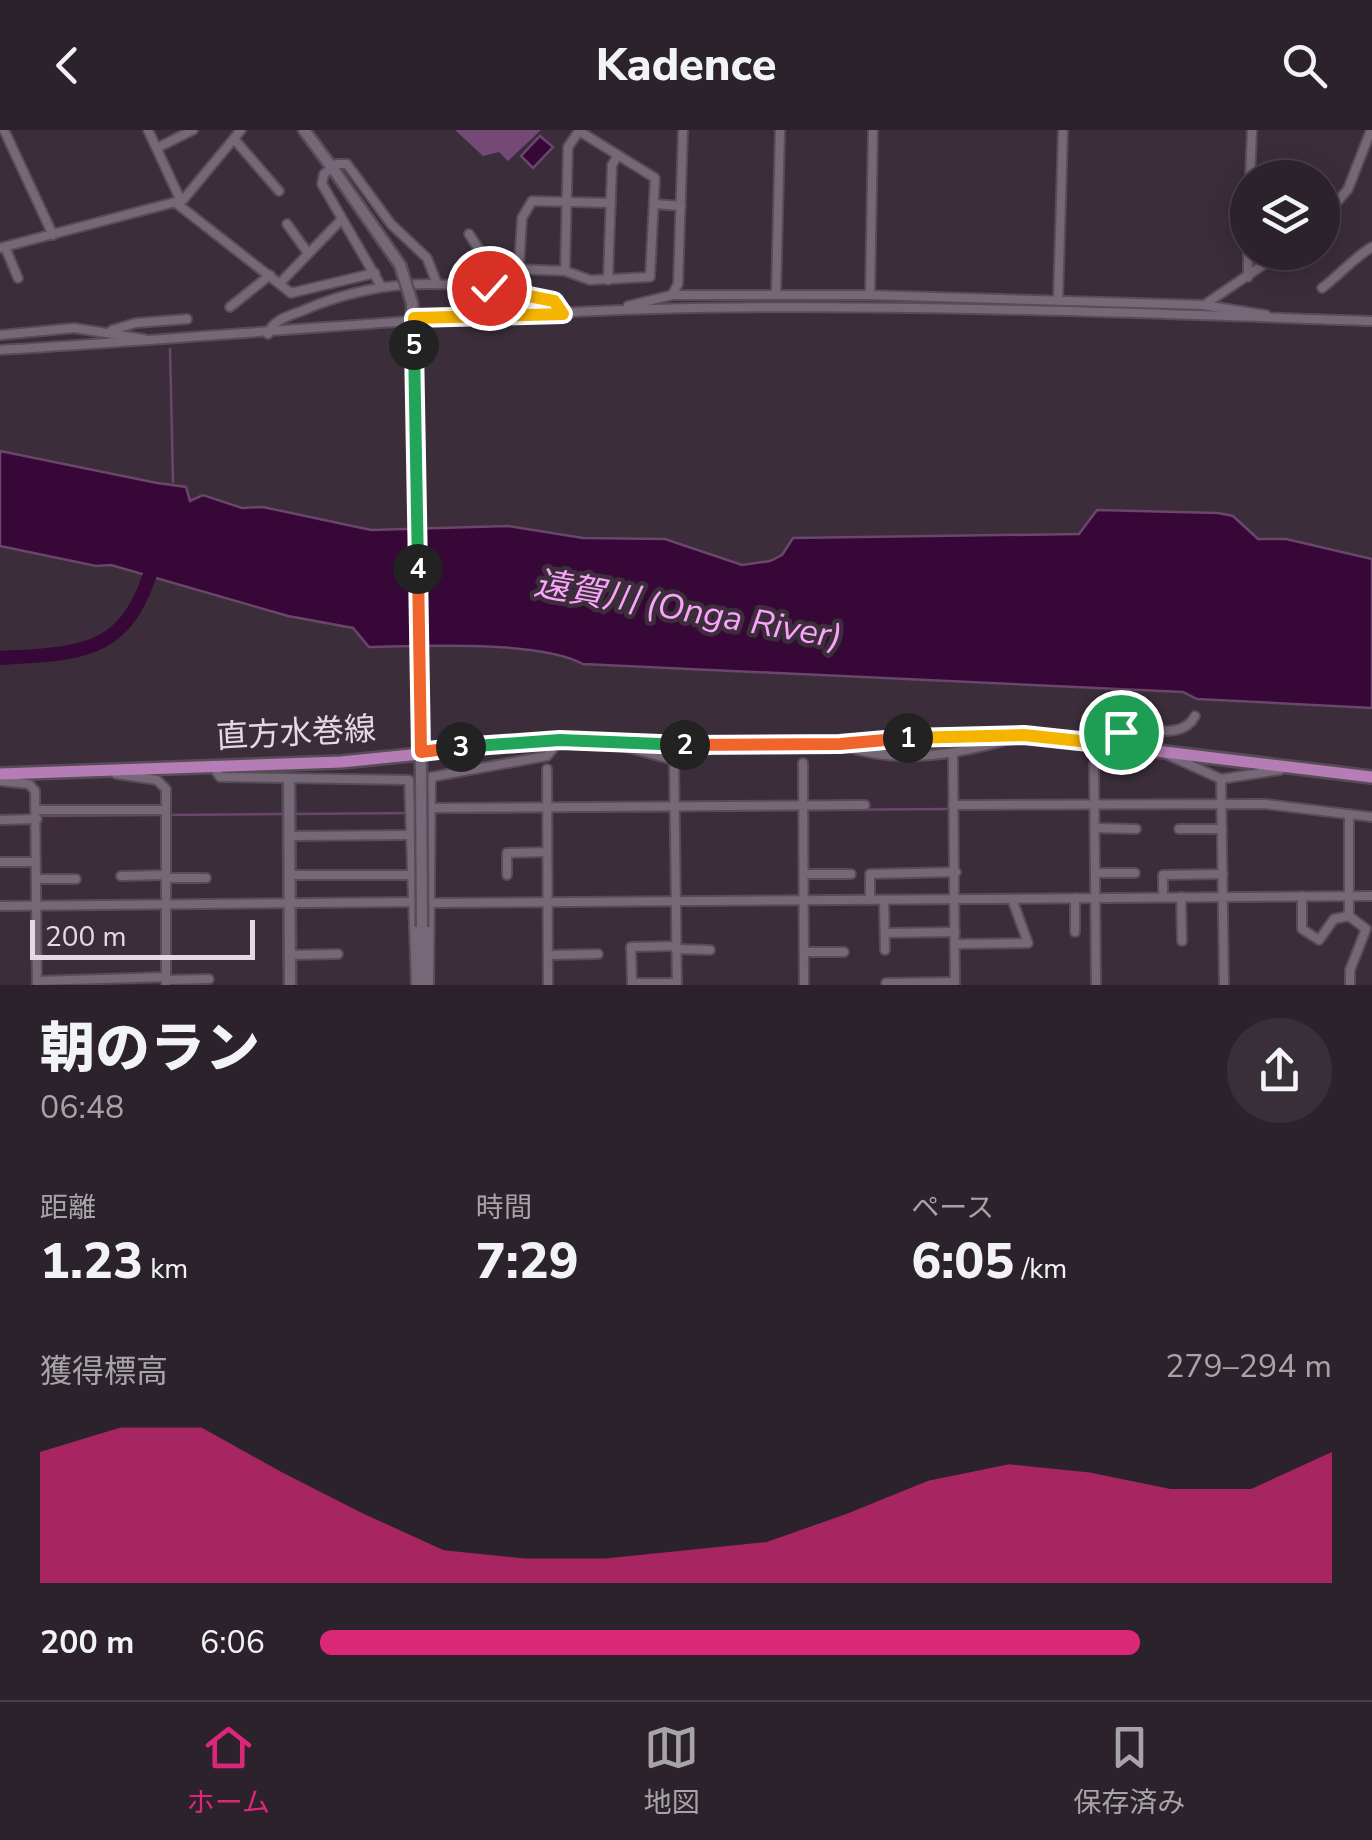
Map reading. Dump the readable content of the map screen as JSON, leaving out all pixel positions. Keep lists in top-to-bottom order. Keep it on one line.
{"streets":{"main road":["直方水巻線"]},"water":["遠賀川 (Onga River)"],"scale_bar":"200 m","page":{"header":"Kadence","pins":["5","4","1","2","3"],"scale":"200 m","heading":["朝のラン","06:48"],"stats":[["距離","1.23 km"],["時間","7:29"],["ペース","6:05 /km"]],"chart":["獲得標高","279–294 m"],"list":[{"name":"200 m","note":"6:06"}],"tabs":["ホーム","地図","保存済み"]}}
